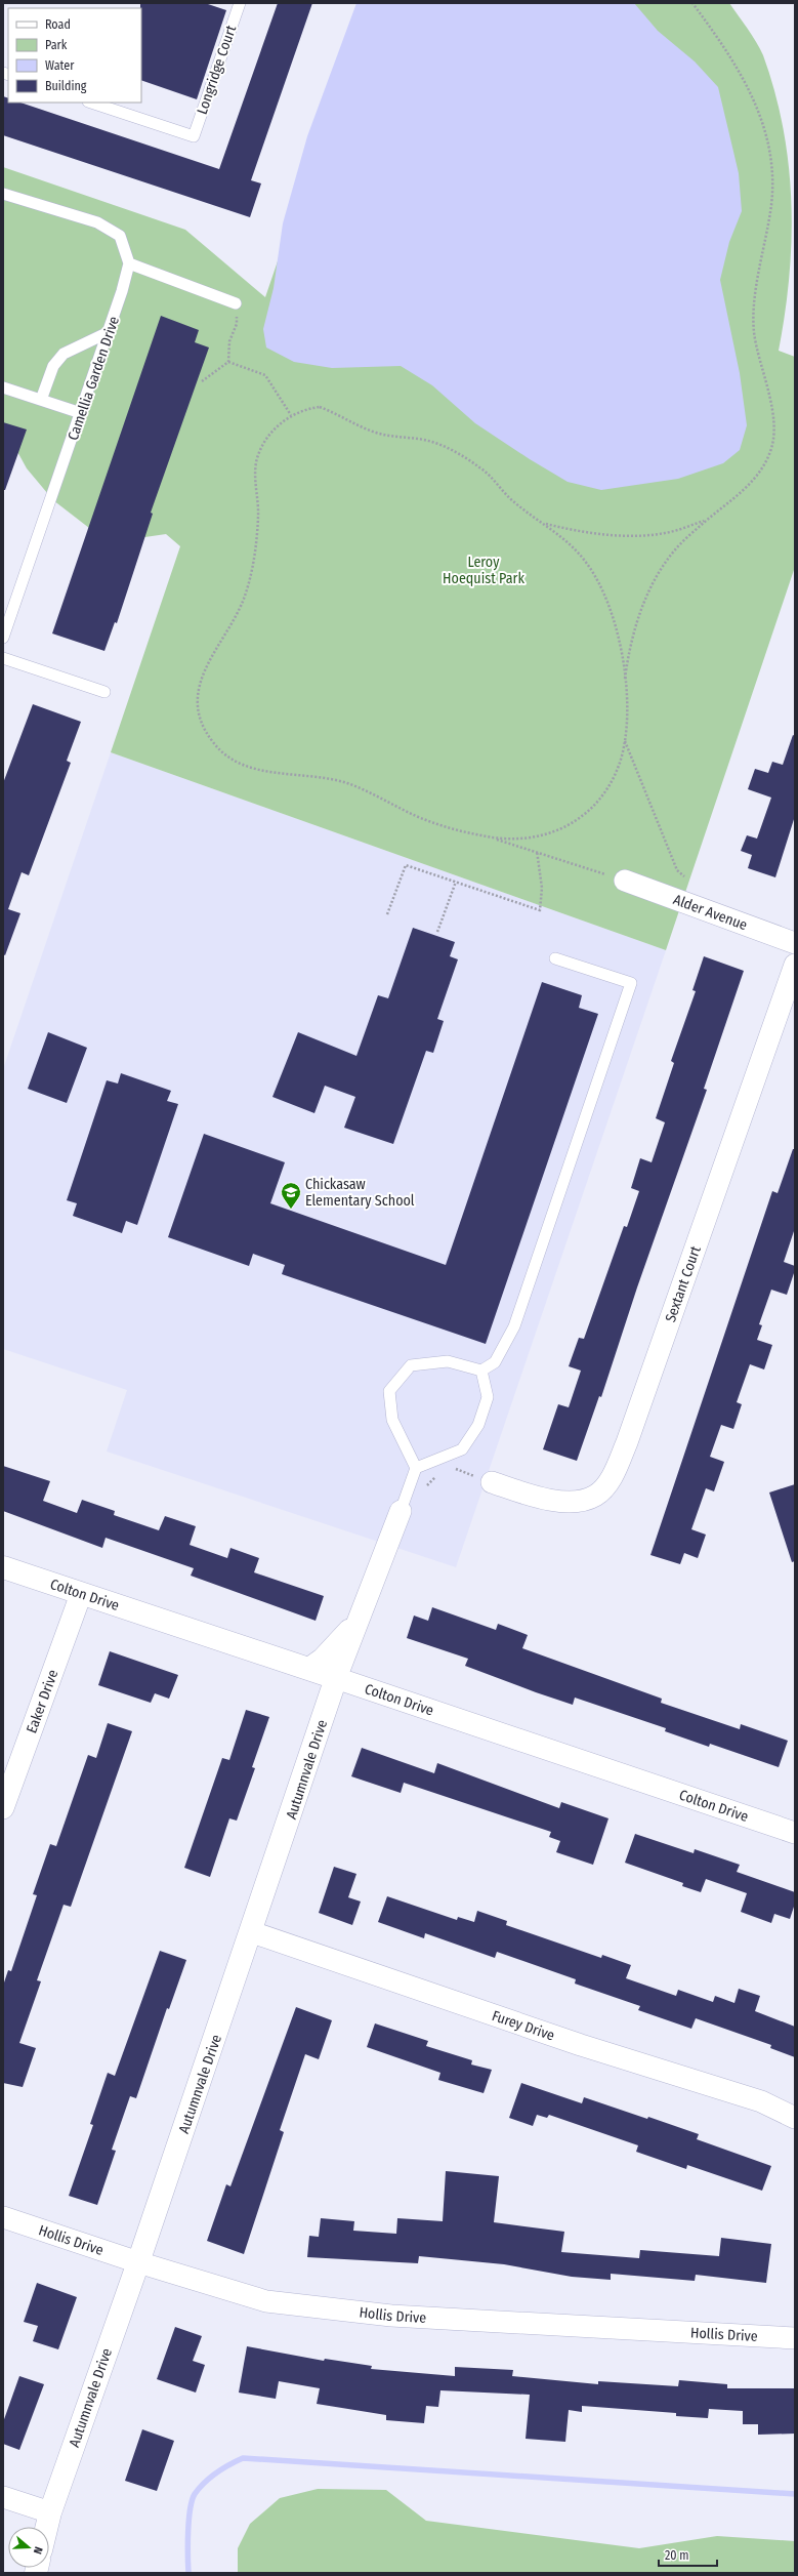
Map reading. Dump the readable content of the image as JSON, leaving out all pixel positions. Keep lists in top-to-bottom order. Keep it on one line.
{"streets":{"street":["Alder Avenue","Sextant Court","Colton Drive","Eaker Drive","Autumnvale Drive","Furey Drive","Hollis Drive"],"lane":["Longridge Court","Camellia Garden Drive"]},"crossings":[["Colton Drive","Eaker Drive"],["Colton Drive","Autumnvale Drive"],["Autumnvale Drive","Furey Drive"],["Autumnvale Drive","Hollis Drive"]],"parks":["Leroy Hoequist Park"],"places":{"school or university":["Chickasaw Elementary School"]},"legend":["Road","Park","Water","Building"],"scale_bar":"20 m","north":"right"}
